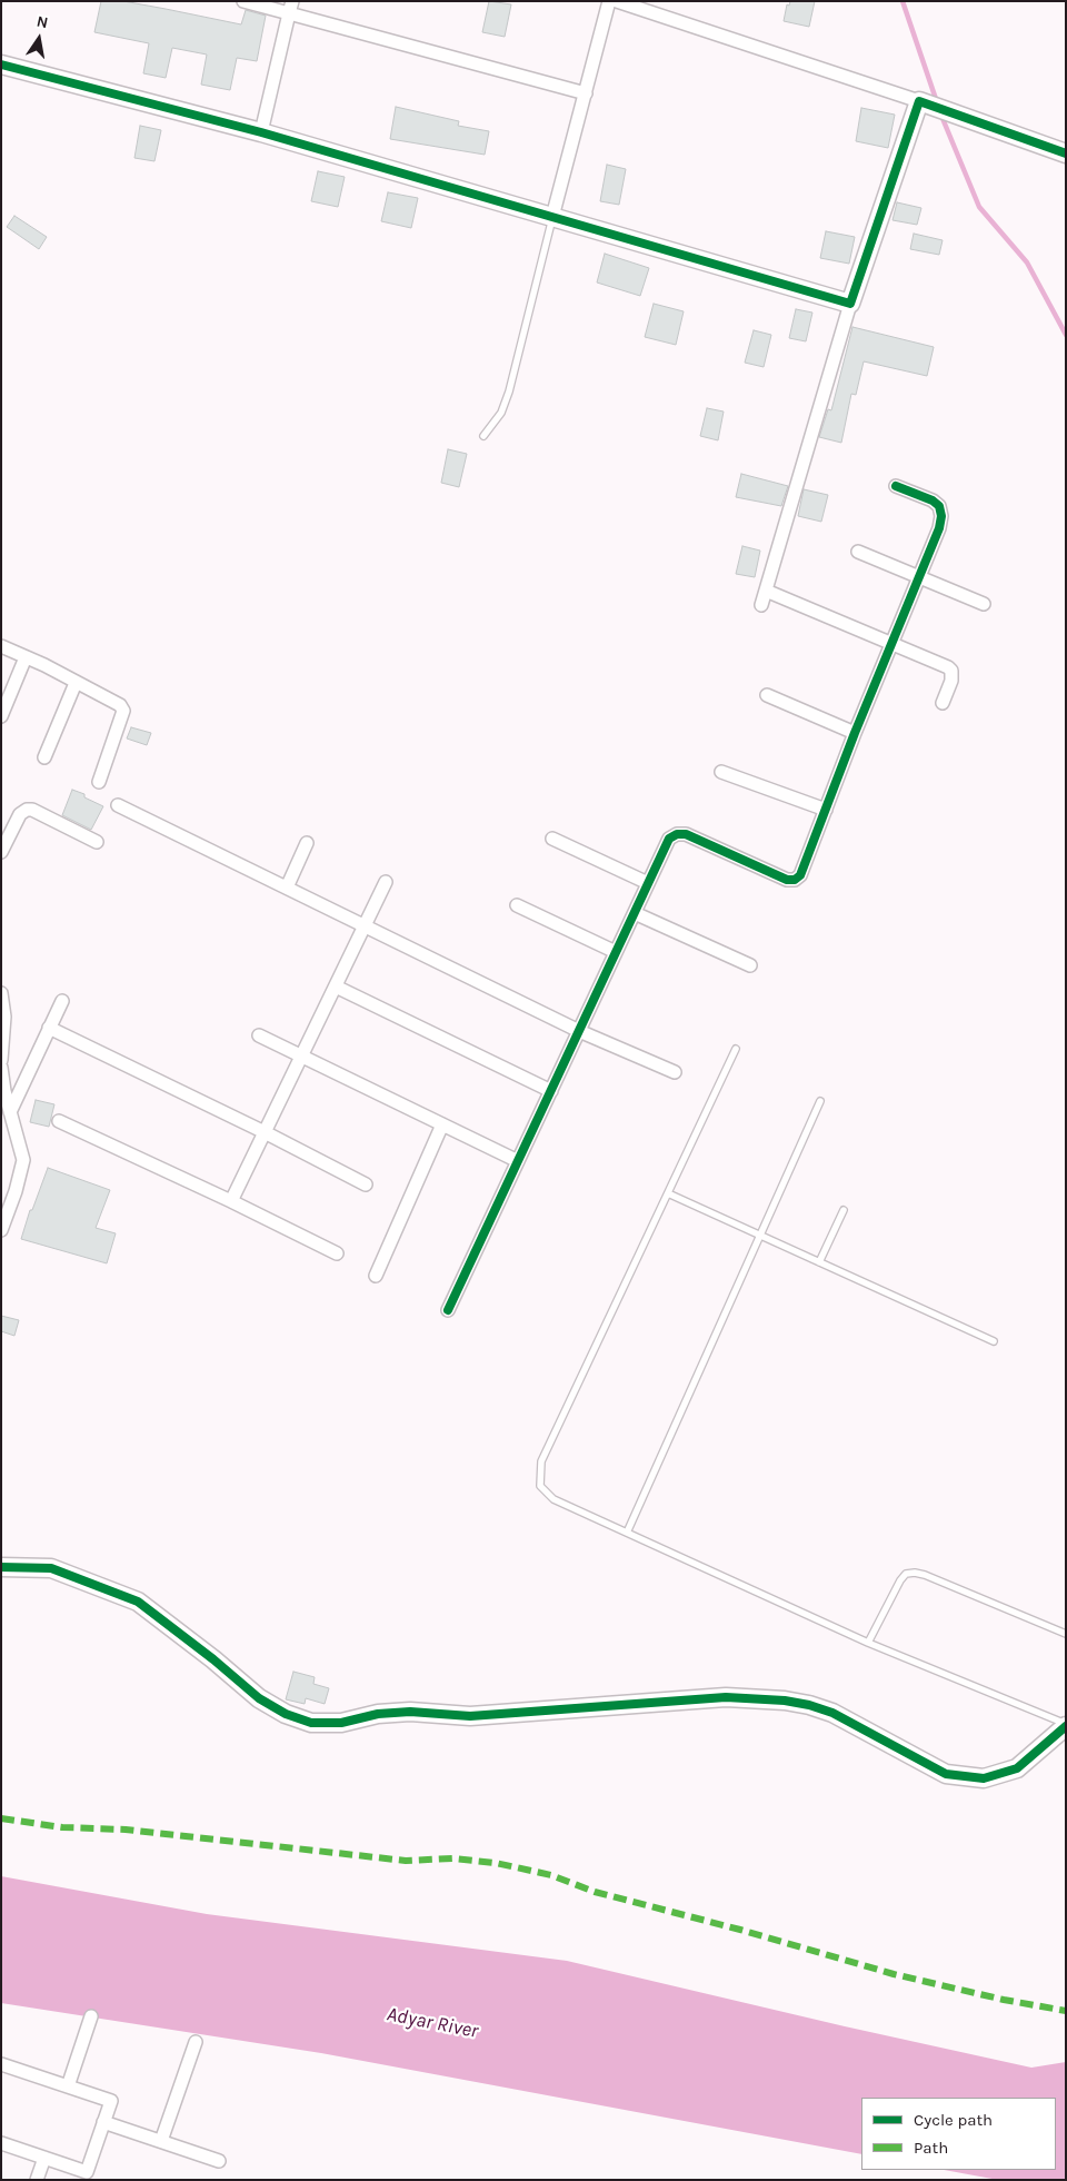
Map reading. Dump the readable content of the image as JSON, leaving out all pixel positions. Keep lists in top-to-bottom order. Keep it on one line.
{"water":["Adyar River"],"legend":["Cycle path","Path"],"north":"top"}
